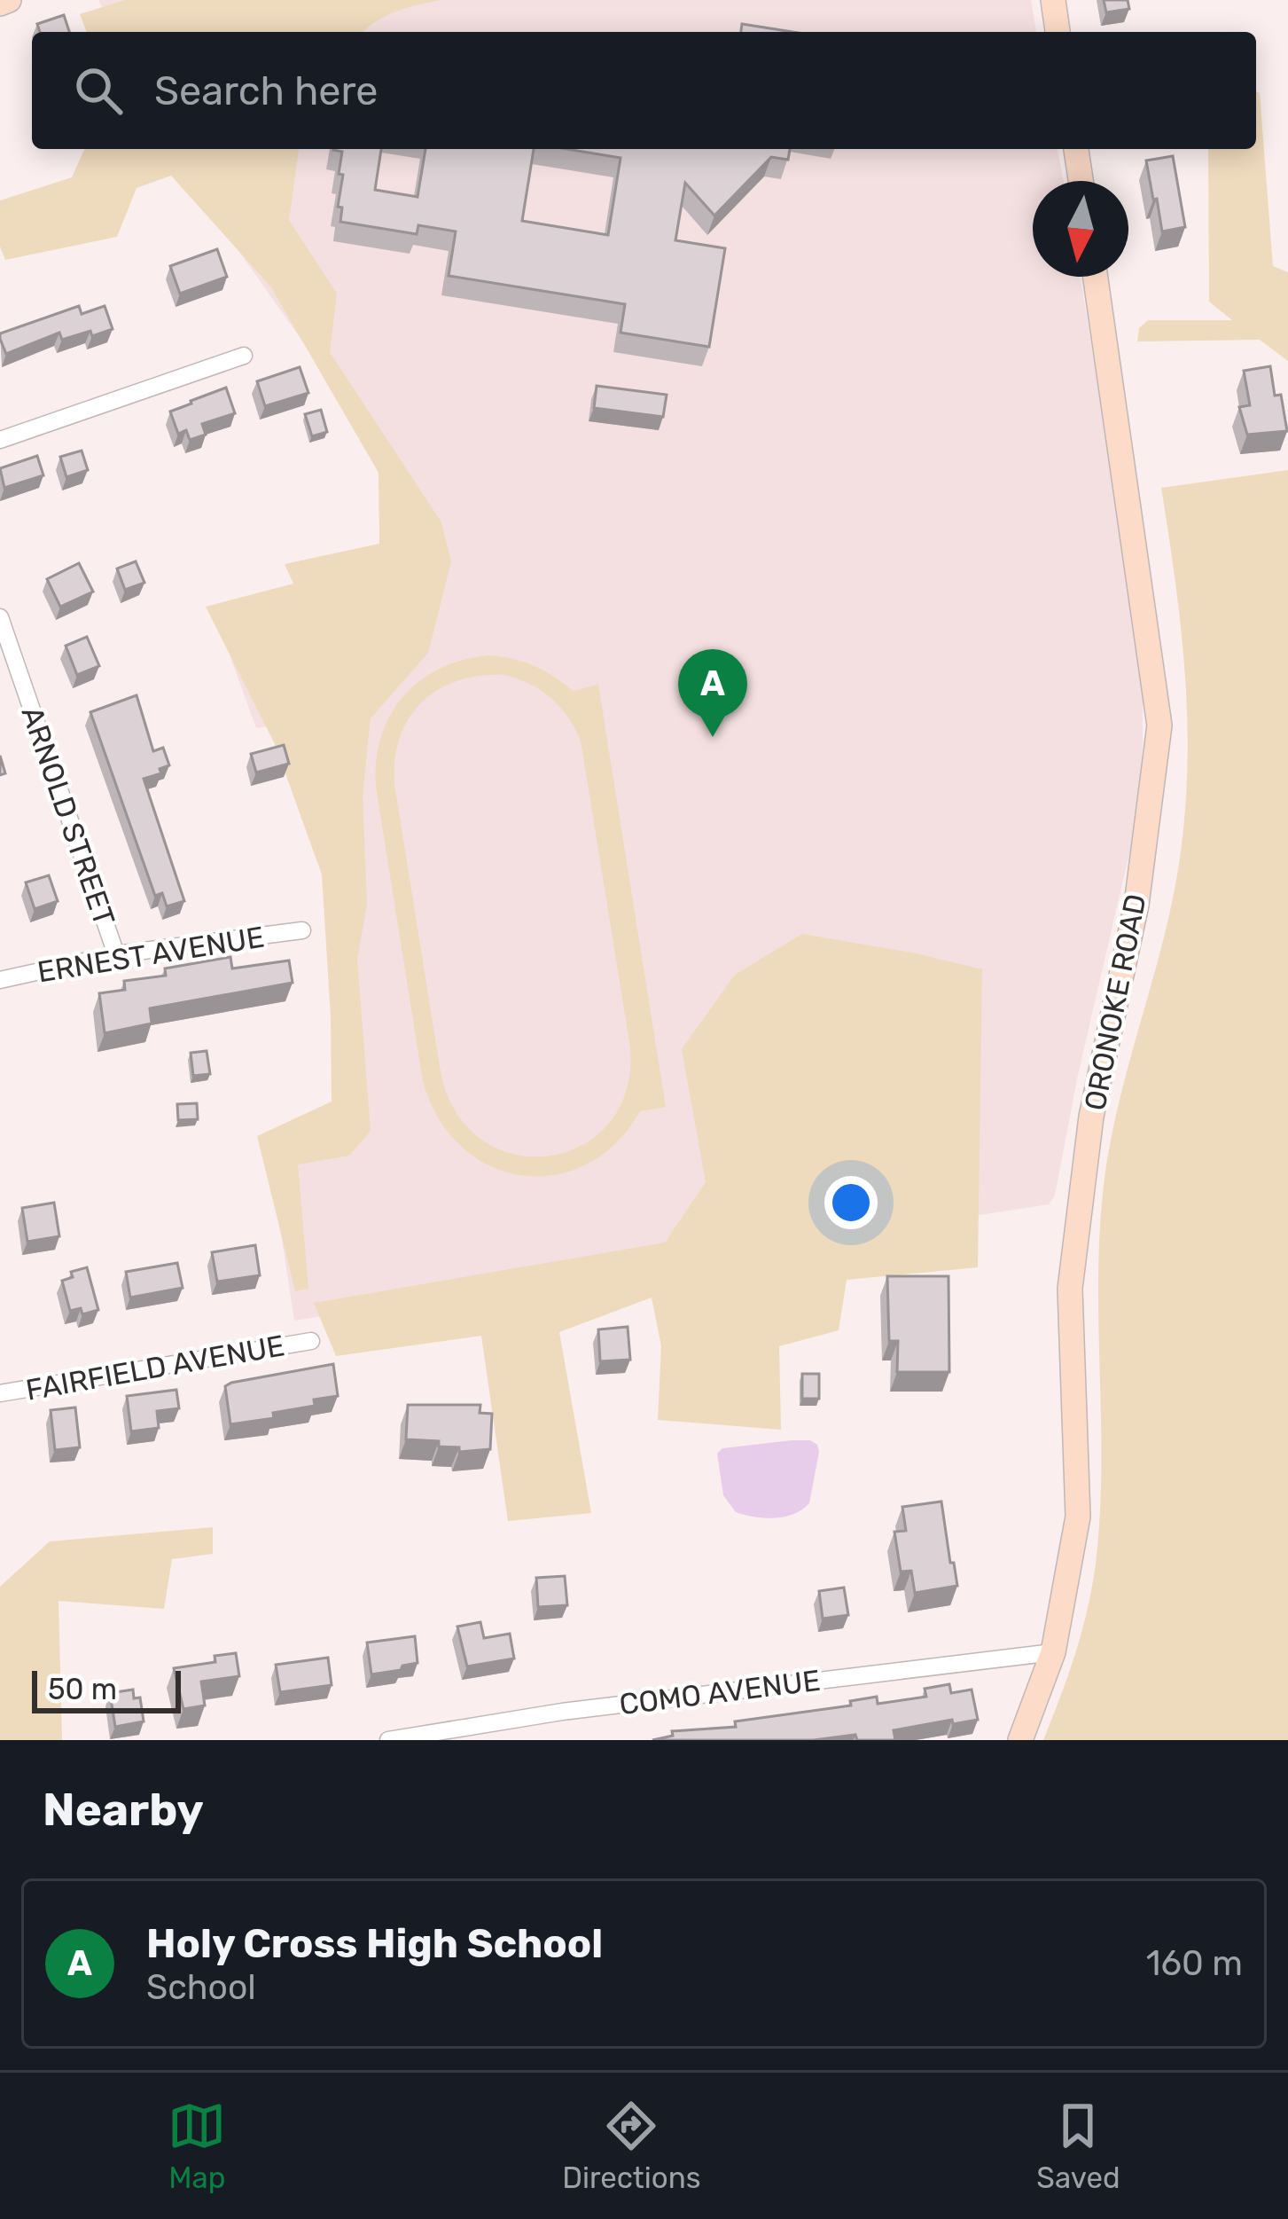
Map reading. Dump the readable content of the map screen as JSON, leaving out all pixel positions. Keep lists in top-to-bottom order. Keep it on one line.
{"streets":{"street":["ARNOLD STREET","ERNEST AVENUE","ORONOKE ROAD","FAIRFIELD AVENUE","COMO AVENUE"]},"crossings":[["ARNOLD STREET","ERNEST AVENUE"],["ORONOKE ROAD","COMO AVENUE"]],"scale_bar":"50 m","north":"bottom","page":{"search":"Search here","pins":"A","scale":"50 m","heading":"Nearby","list":[{"mark":"A","name":"Holy Cross High School","note":"School","value":"160 m"}],"nav":["Map","Directions","Saved"]}}
